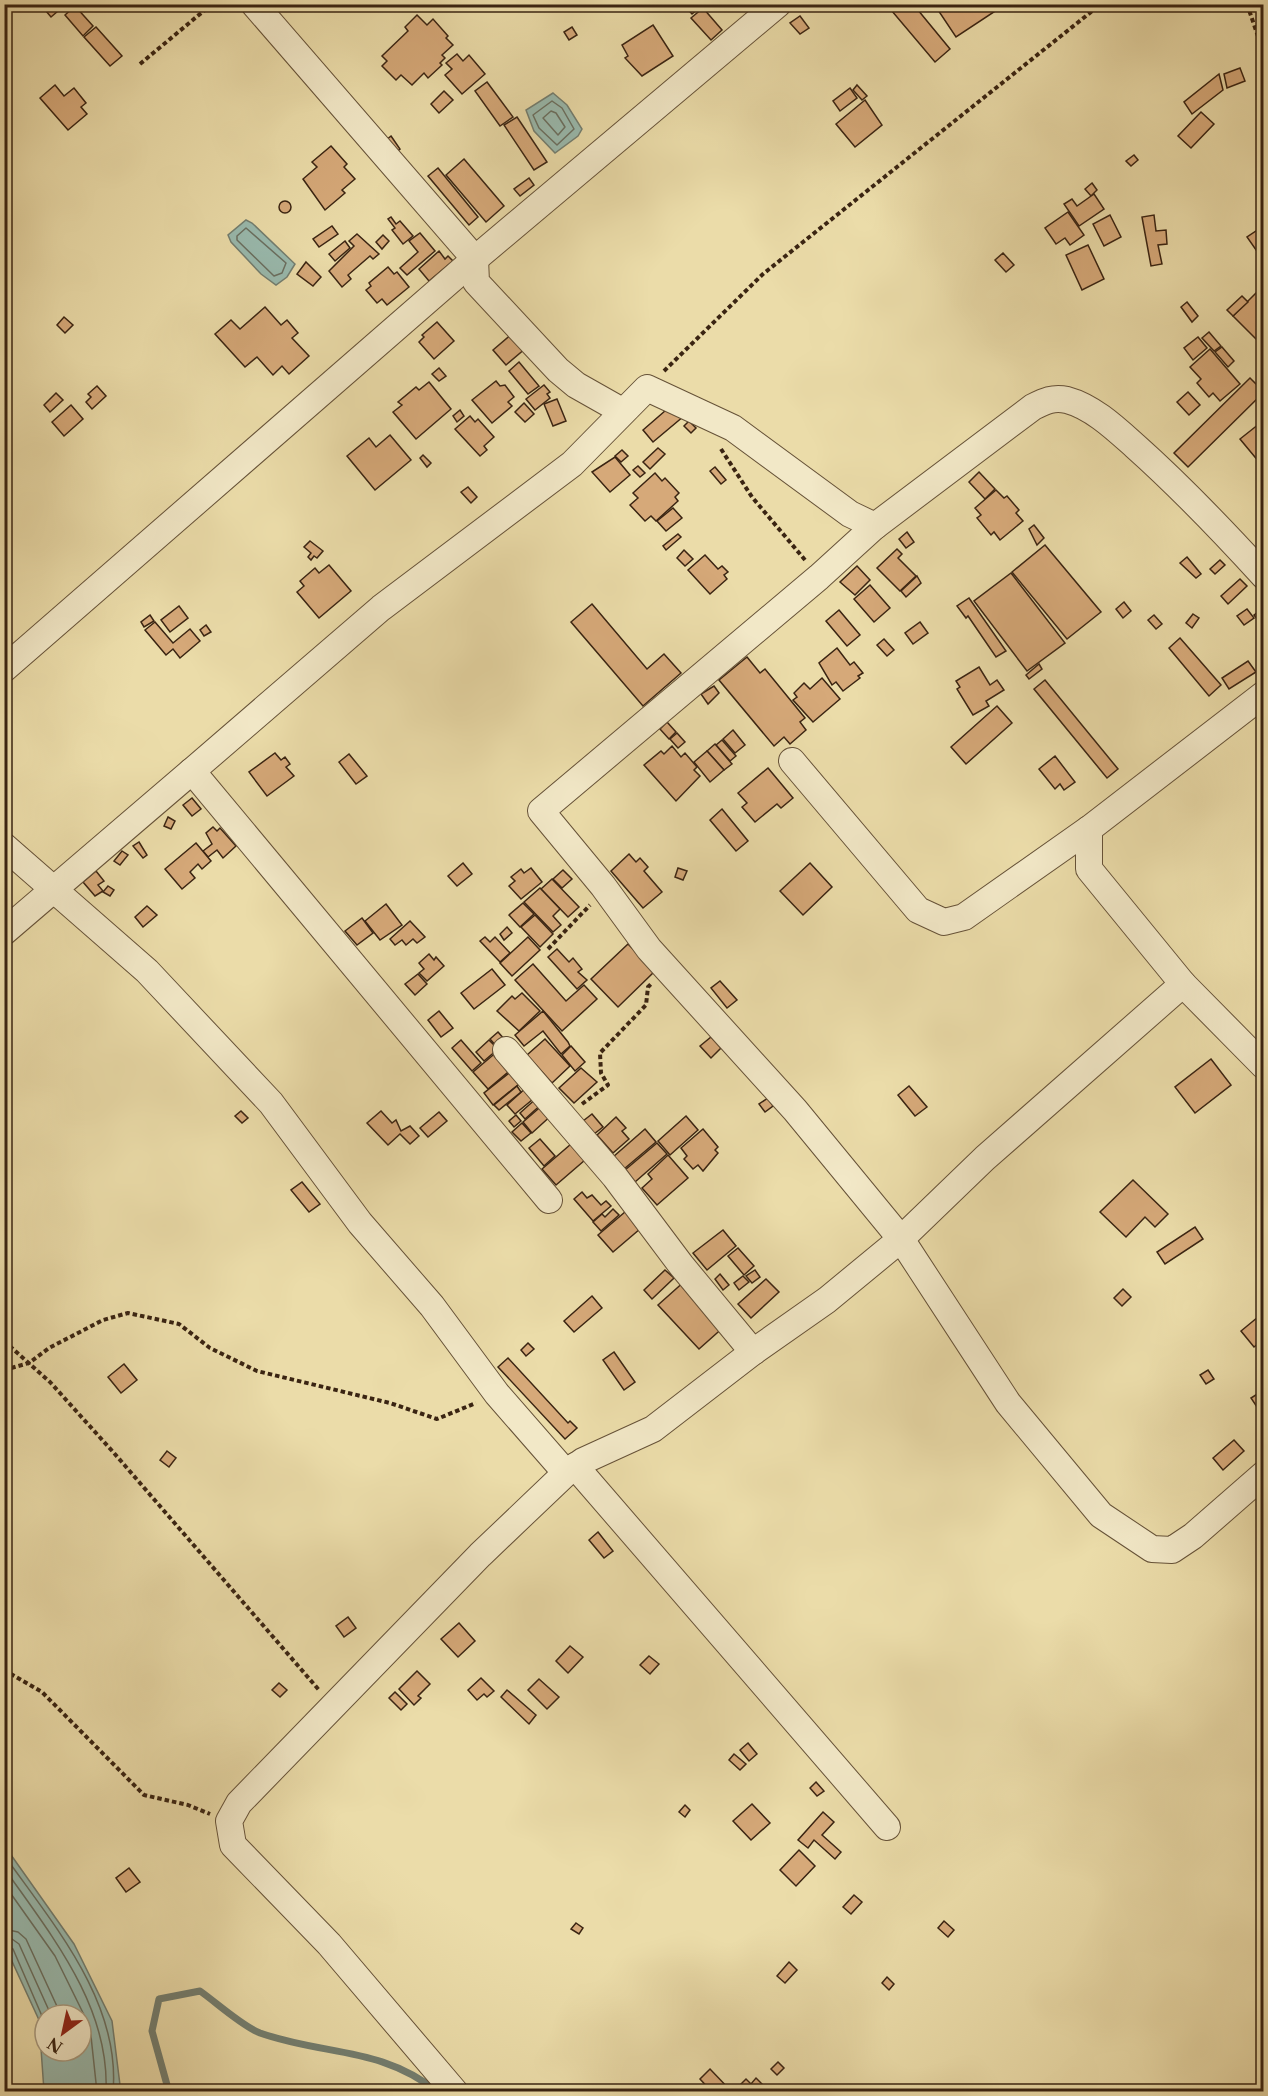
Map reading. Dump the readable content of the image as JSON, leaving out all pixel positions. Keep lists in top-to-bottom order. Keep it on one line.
{"north":"bottom left"}
